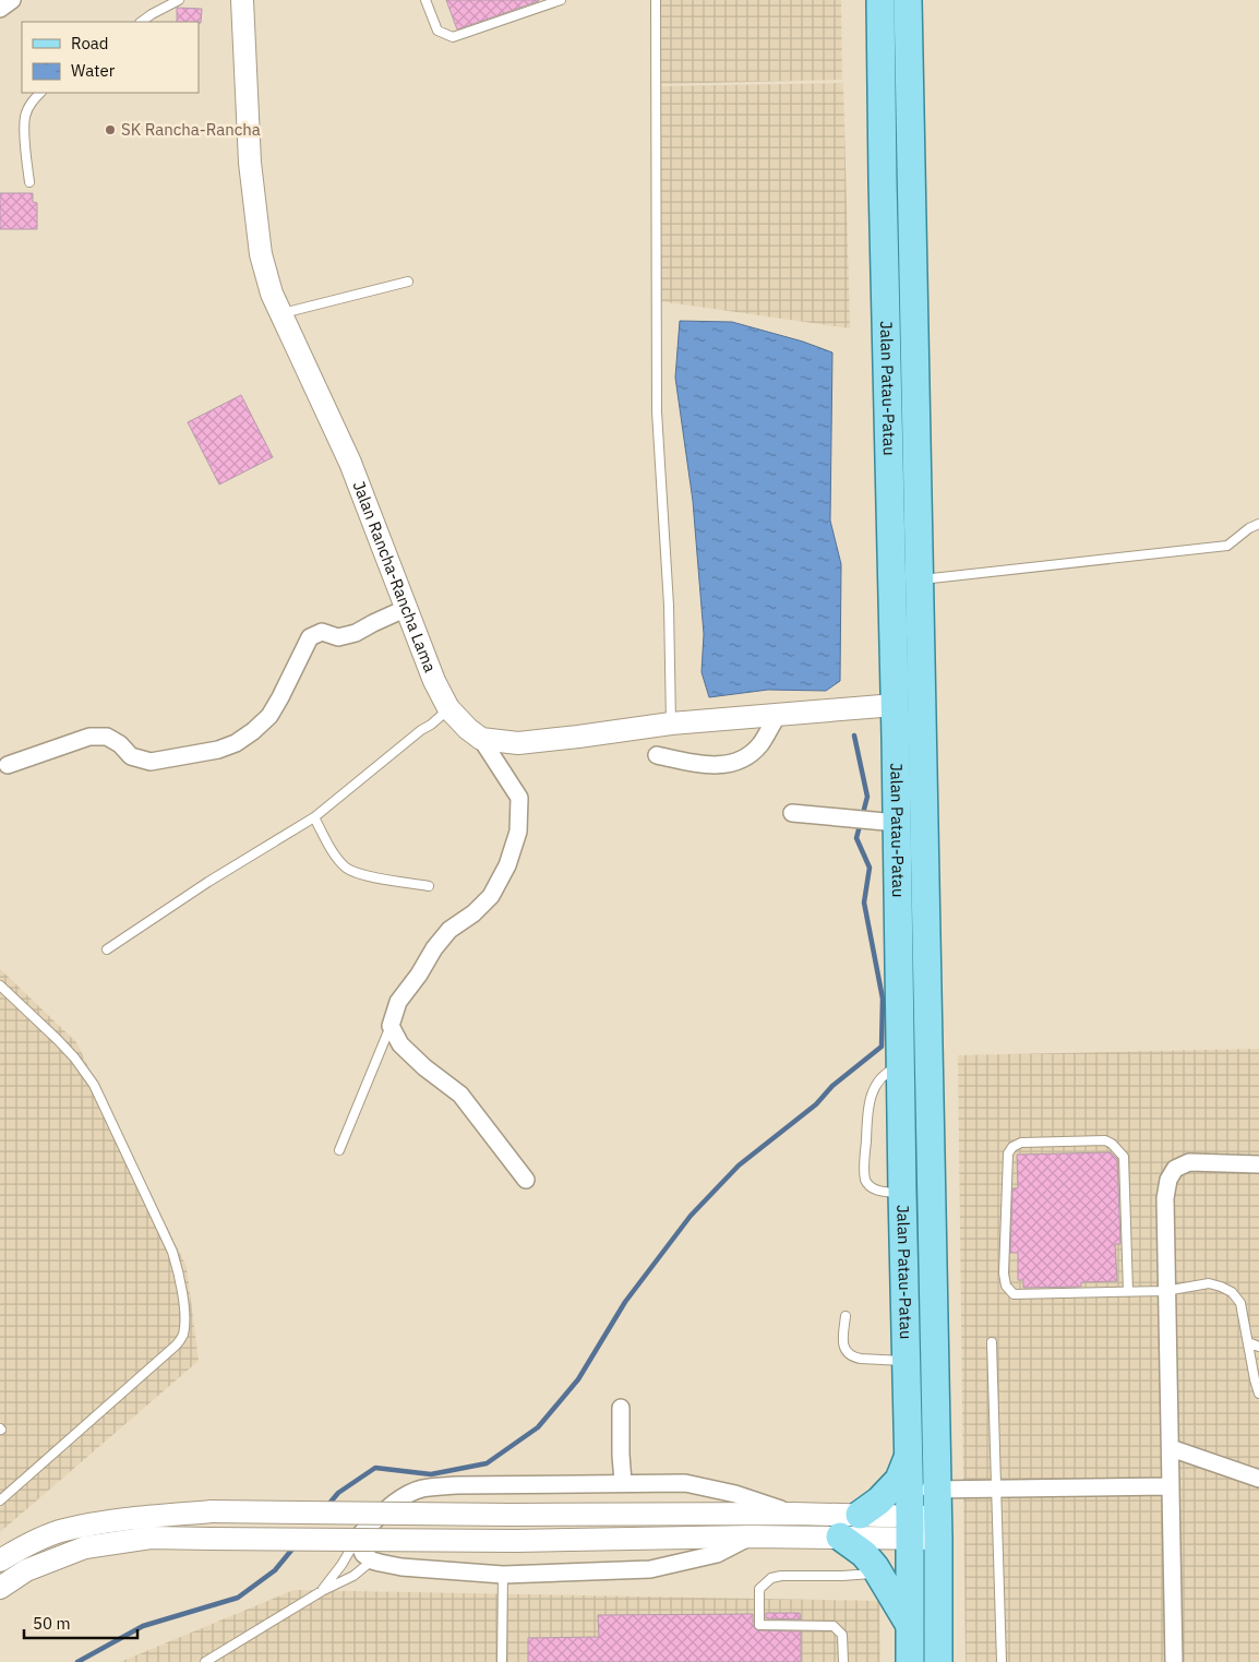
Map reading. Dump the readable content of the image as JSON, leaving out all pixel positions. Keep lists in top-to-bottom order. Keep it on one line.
{"streets":{"main road":["Jalan Patau-Patau"],"street":["Jalan Rancha-Rancha Lama"]},"places":["SK Rancha-Rancha"],"legend":["Road","Water"],"scale_bar":"50 m"}
